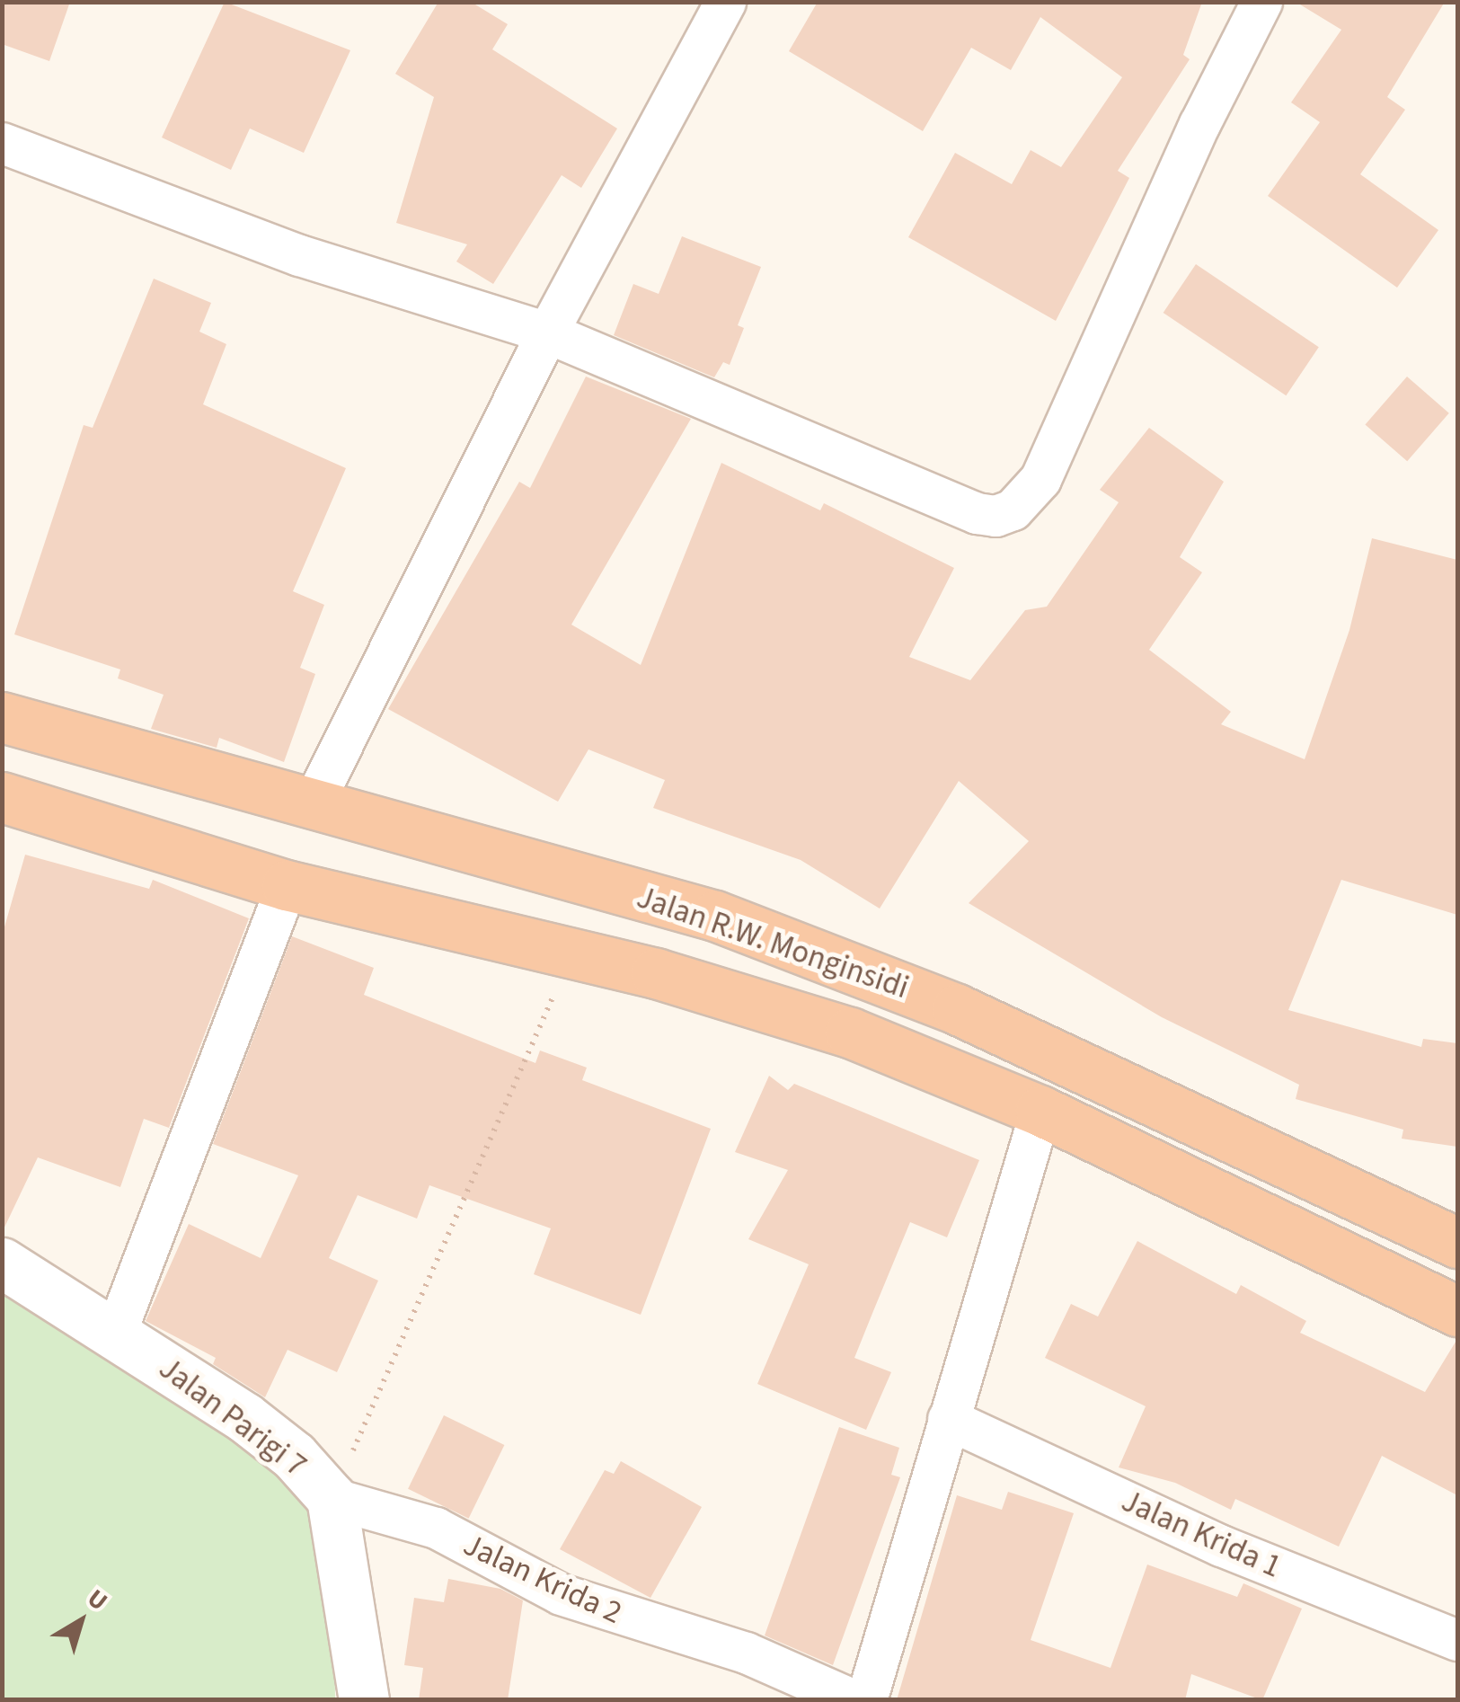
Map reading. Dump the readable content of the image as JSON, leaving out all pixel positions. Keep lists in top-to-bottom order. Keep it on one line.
{"streets":{"highway":["Jalan R.W. Monginsidi"],"street":["Jalan Parigi 7","Jalan Krida 1","Jalan Krida 2"]},"crossings":[["Jalan Parigi 7","Jalan Krida 2"]],"north":"top right"}
